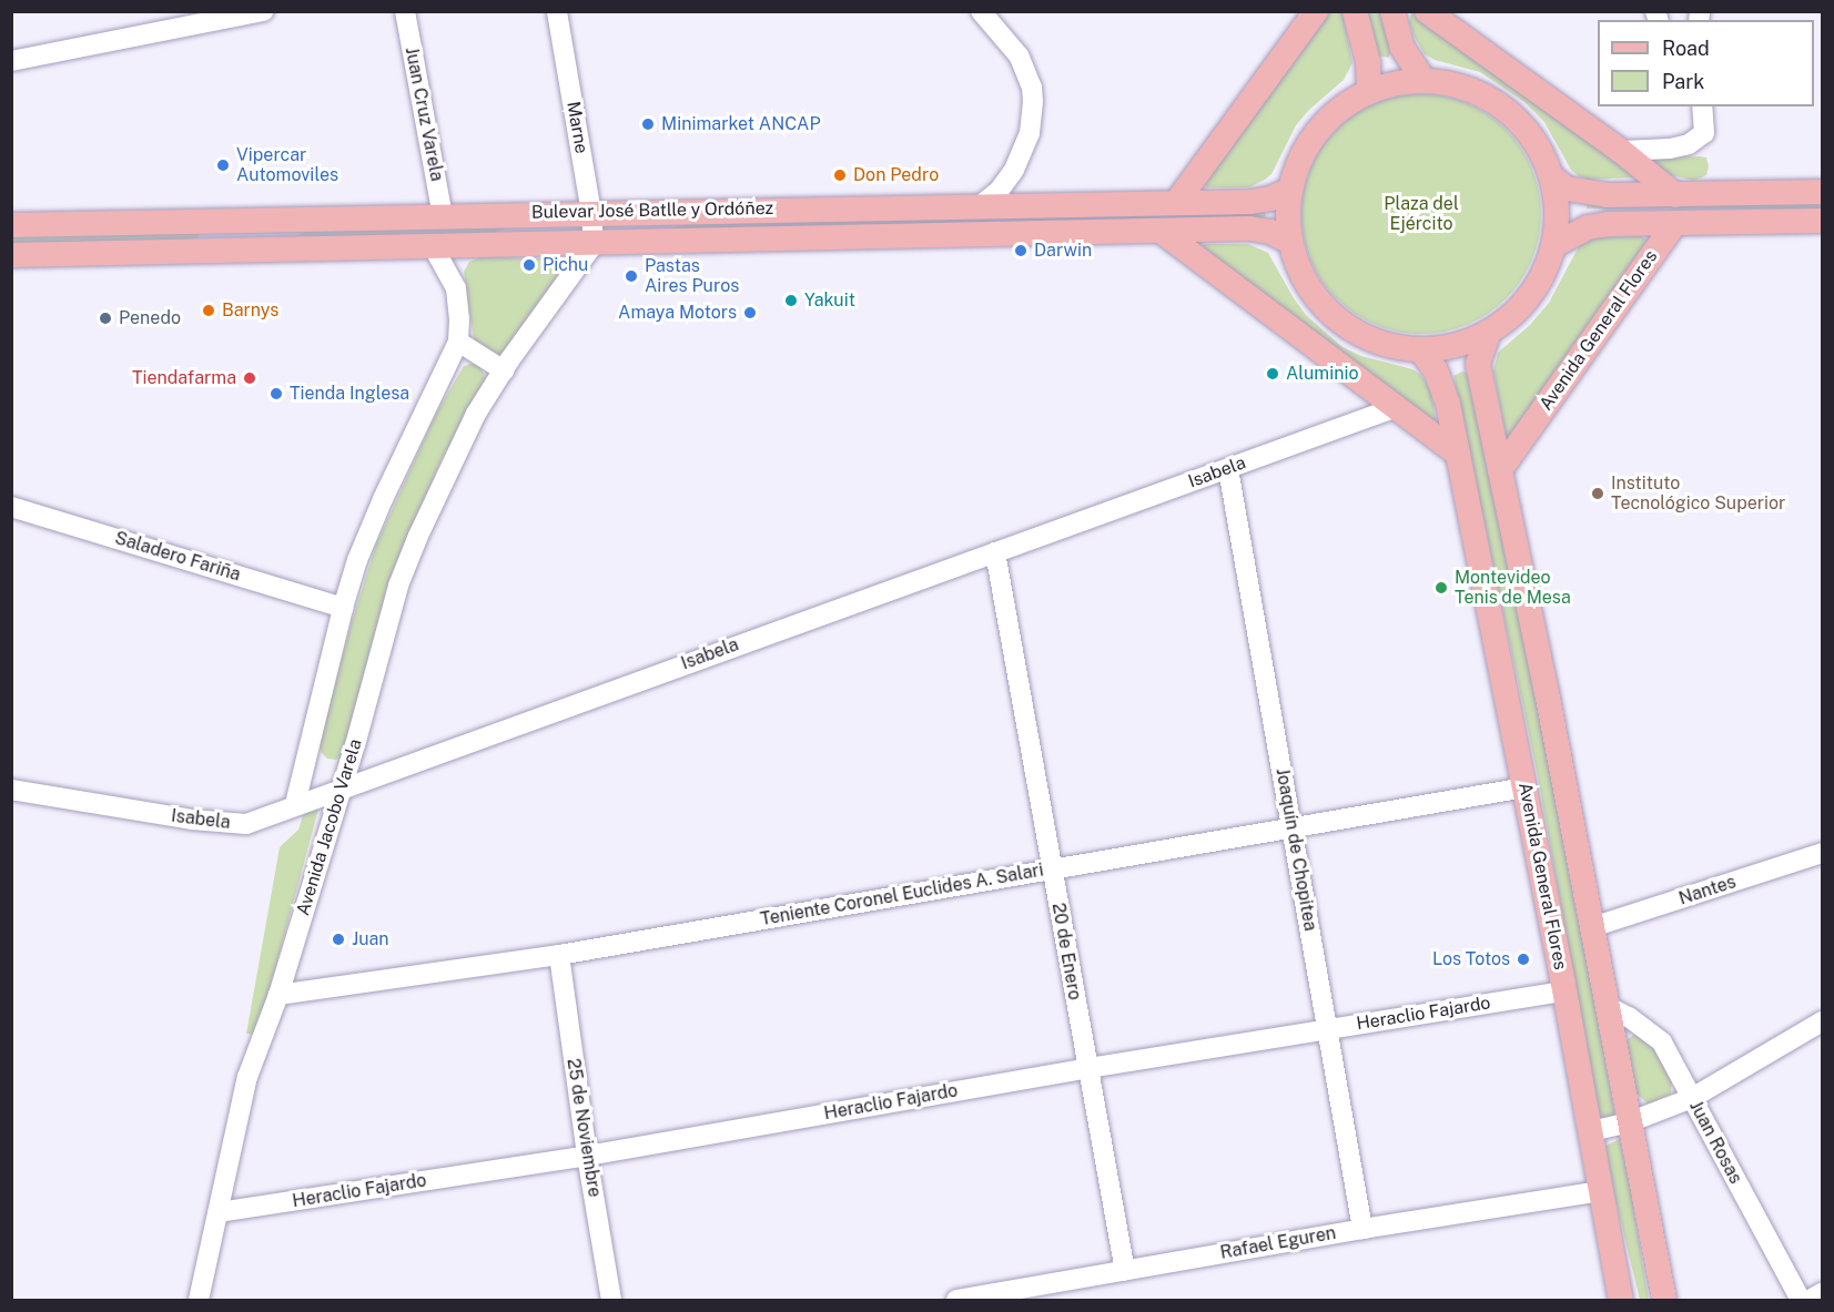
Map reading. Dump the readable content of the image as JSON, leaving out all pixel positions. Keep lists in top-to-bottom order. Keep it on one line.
{"streets":{"main road":["Bulevar José Batlle y Ordóñez","Avenida General Flores"],"street":["Juan Cruz Varela","Marne","Isabela","Saladero Fariña","Avenida Jacobo Varela","Joaquín de Chopitea","Nantes","Teniente Coronel Euclides A. Salari","20 de Enero","Heraclio Fajardo","25 de Noviembre","Juan Rosas","Rafael Eguren"]},"crossings":[["Juan Cruz Varela","Bulevar José Batlle y Ordóñez"],["Marne","Bulevar José Batlle y Ordóñez"],["Marne","Avenida Jacobo Varela"],["Bulevar José Batlle y Ordóñez","Avenida Jacobo Varela"],["Avenida General Flores","Teniente Coronel Euclides A. Salari"],["Avenida General Flores","Heraclio Fajardo"],["Avenida General Flores","Rafael Eguren"],["Isabela","Avenida Jacobo Varela"],["Isabela","Joaquín de Chopitea"],["Isabela","20 de Enero"],["Avenida Jacobo Varela","Teniente Coronel Euclides A. Salari"],["Avenida Jacobo Varela","Heraclio Fajardo"],["Joaquín de Chopitea","Teniente Coronel Euclides A. Salari"],["Joaquín de Chopitea","Heraclio Fajardo"],["Joaquín de Chopitea","Rafael Eguren"],["Teniente Coronel Euclides A. Salari","20 de Enero"],["Teniente Coronel Euclides A. Salari","25 de Noviembre"],["20 de Enero","Heraclio Fajardo"],["20 de Enero","Rafael Eguren"],["Heraclio Fajardo","25 de Noviembre"]],"parks":["Plaza del Ejército"],"places":["Minimarket ANCAP","Vipercar Automoviles","Don Pedro","Darwin","Pichu","Pastas Aires Puros","Yakuit","Barnys","Amaya Motors","Penedo","Aluminio","Tiendafarma","Tienda Inglesa","Instituto Tecnológico Superior","Montevideo Tenis de Mesa","Juan","Los Totos"],"legend":["Road","Park"]}
